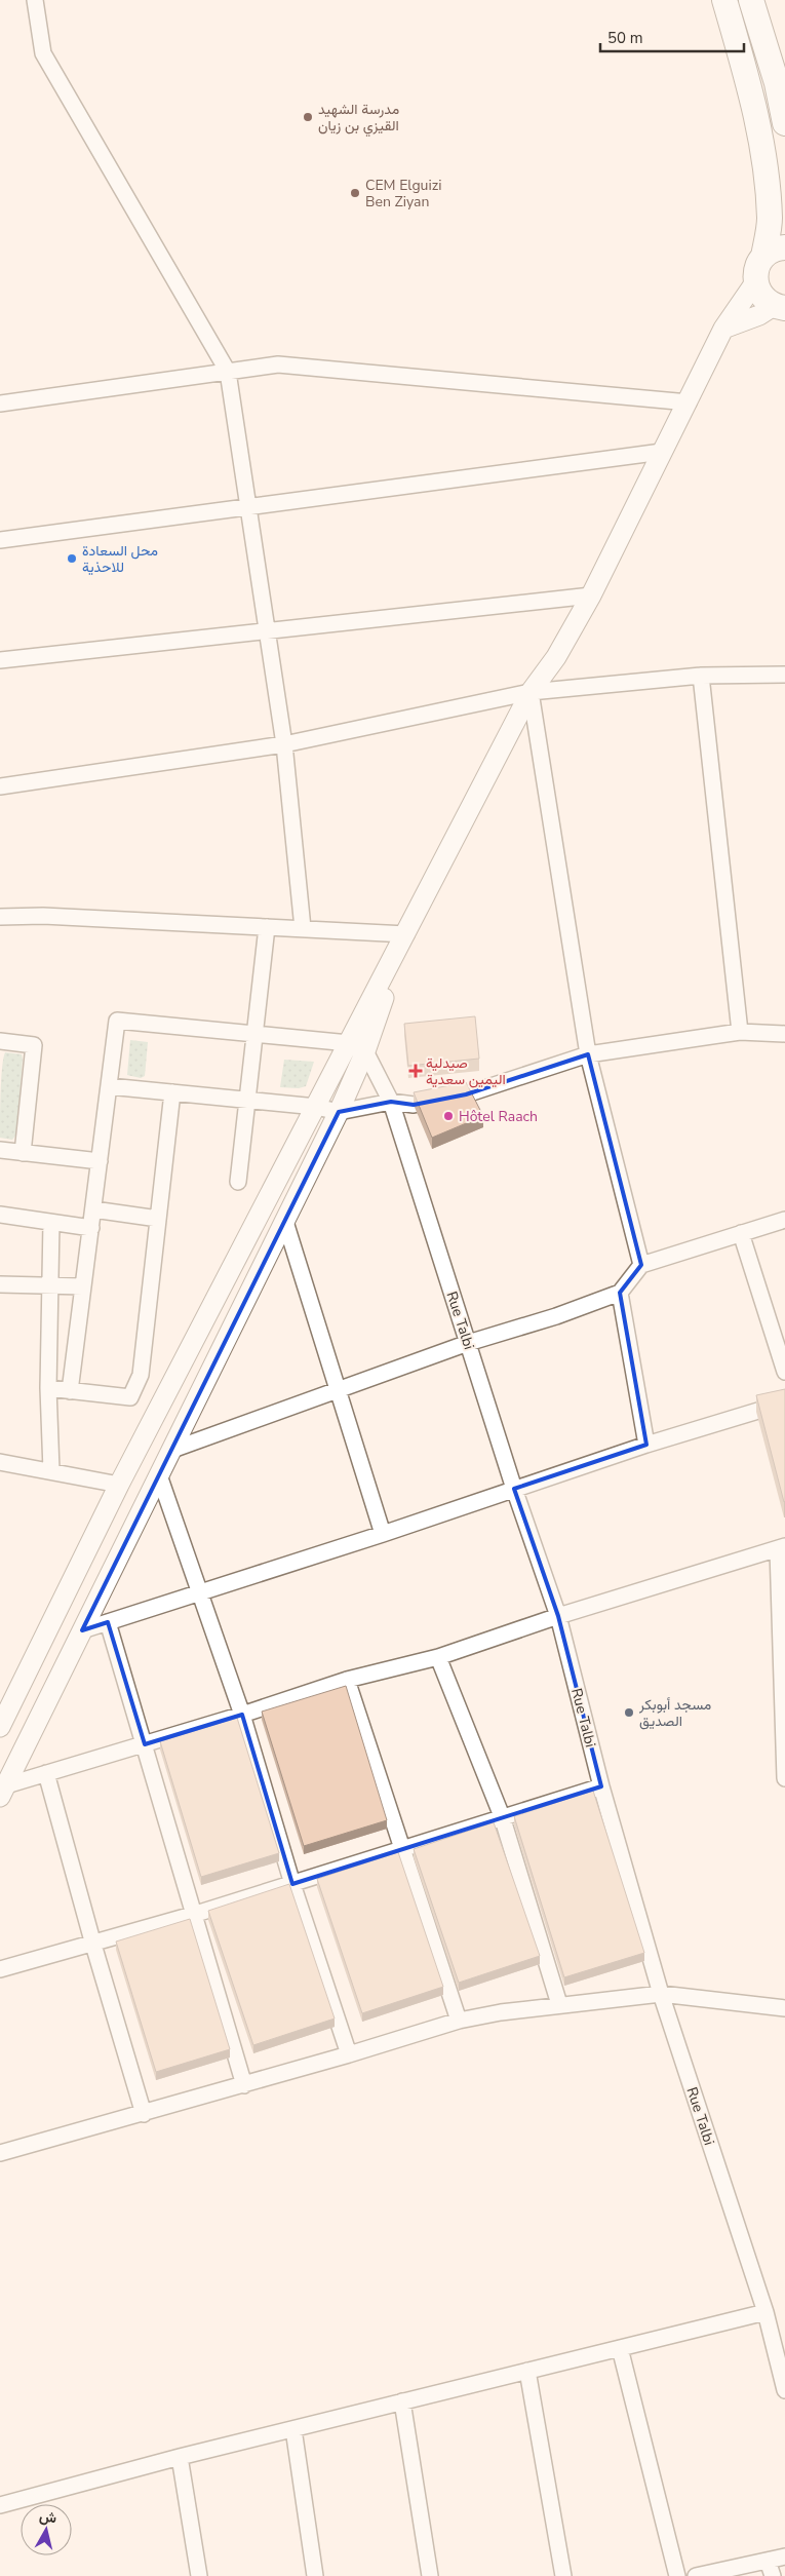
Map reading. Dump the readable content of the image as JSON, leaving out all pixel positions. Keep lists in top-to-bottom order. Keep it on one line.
{"streets":{"street":["Rue Talbi"]},"places":{"other":["مدرسة الشهيد القيزي بن زيان","CEM Elguizi Ben Ziyan","محل السعادة للاحذية","Hôtel Raach","مسجد أبوبكر الصديق"],"health":["صيدلية اليمين سعدية"]},"scale_bar":"50 m","north":"top"}
